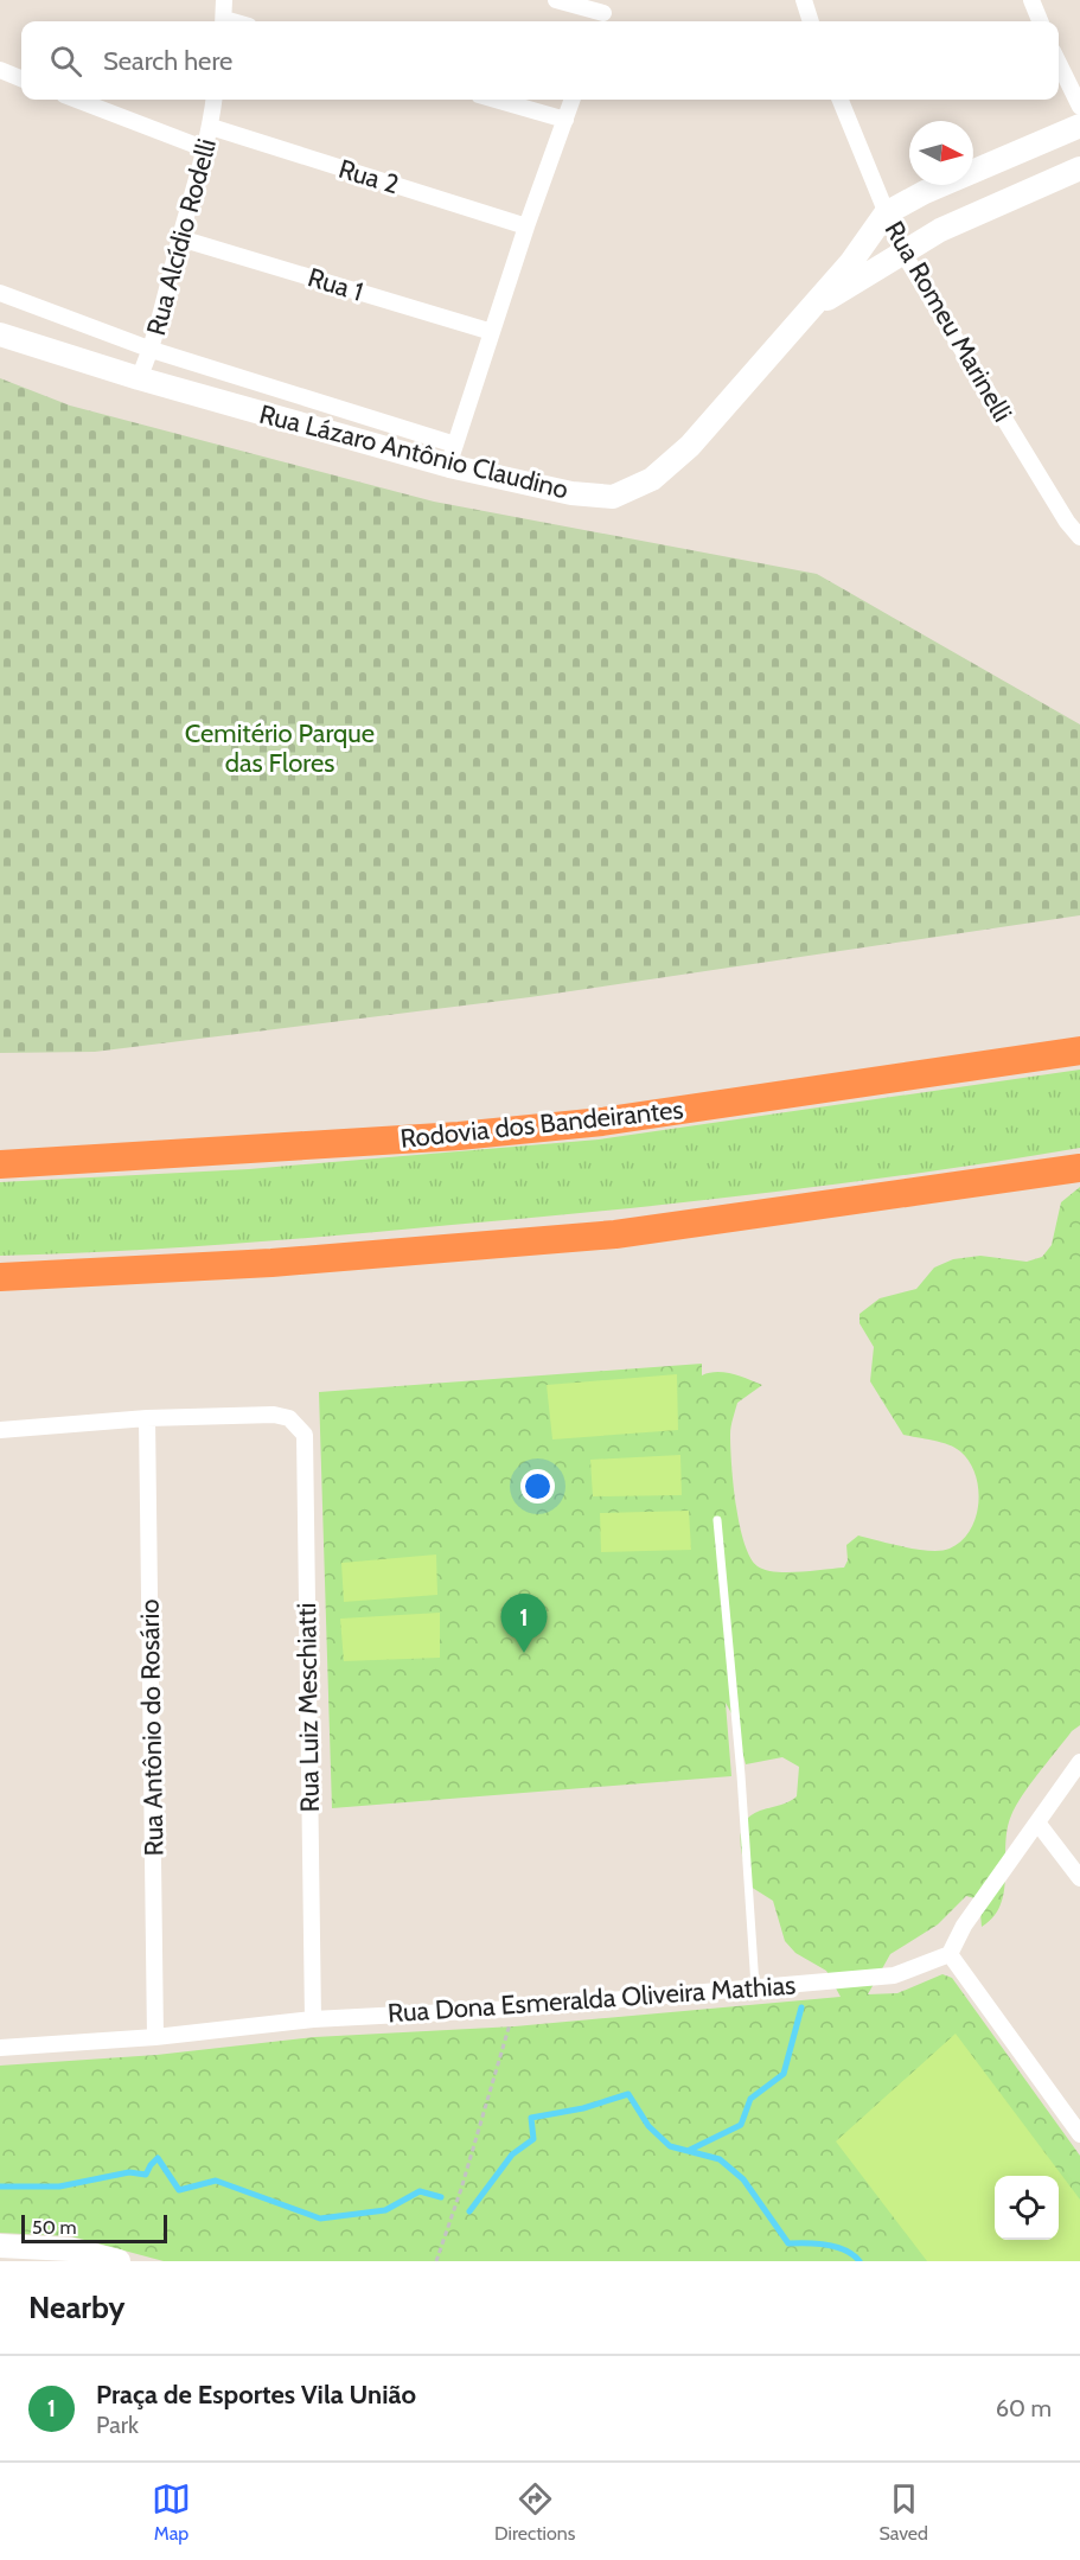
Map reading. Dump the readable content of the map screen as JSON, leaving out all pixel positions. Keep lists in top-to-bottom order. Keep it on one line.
{"streets":{"highway":["Rodovia dos Bandeirantes"],"main road":["Rua Lázaro Antônio Claudino"],"street":["Rua 2","Rua Alcídio Rodelli","Rua 1","Rua Romeu Marinelli","Rua Luiz Meschiatti","Rua Antônio do Rosário","Rua Dona Esmeralda Oliveira Mathias"]},"crossings":[["Rua 2","Rua Alcídio Rodelli"],["Rua Alcídio Rodelli","Rua 1"],["Rua Alcídio Rodelli","Rua Lázaro Antônio Claudino"],["Rua Romeu Marinelli","Rua Lázaro Antônio Claudino"],["Rua Luiz Meschiatti","Rua Antônio do Rosário"],["Rua Luiz Meschiatti","Rua Dona Esmeralda Oliveira Mathias"],["Rua Antônio do Rosário","Rua Dona Esmeralda Oliveira Mathias"]],"parks":["Cemitério Parque das Flores"],"scale_bar":"50 m","north":"right","page":{"search":"Search here","pins":"1","scale":"50 m","heading":"Nearby","list":[{"mark":"1","name":"Praça de Esportes Vila União","note":"Park","value":"60 m"}],"nav":["Map","Directions","Saved"]}}
